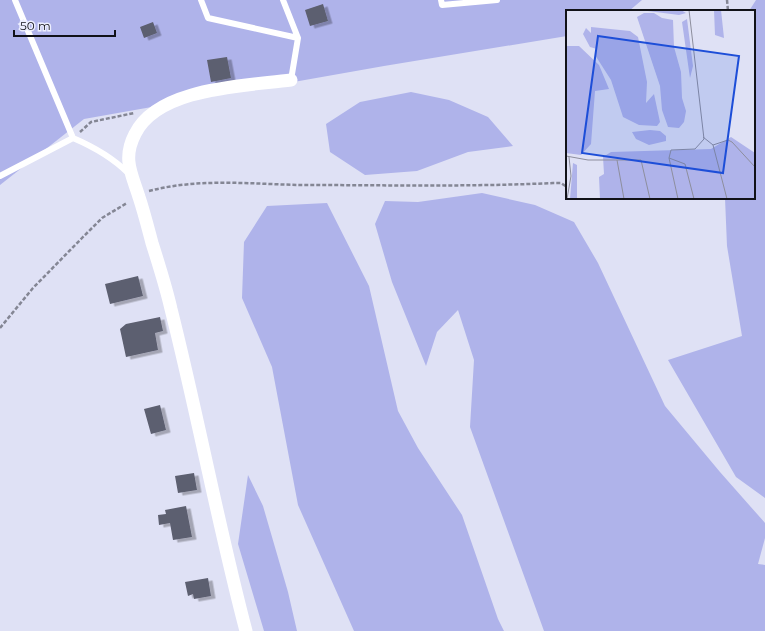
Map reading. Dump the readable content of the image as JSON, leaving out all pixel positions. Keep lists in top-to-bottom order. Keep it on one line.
{"scale_bar":"50 m"}
